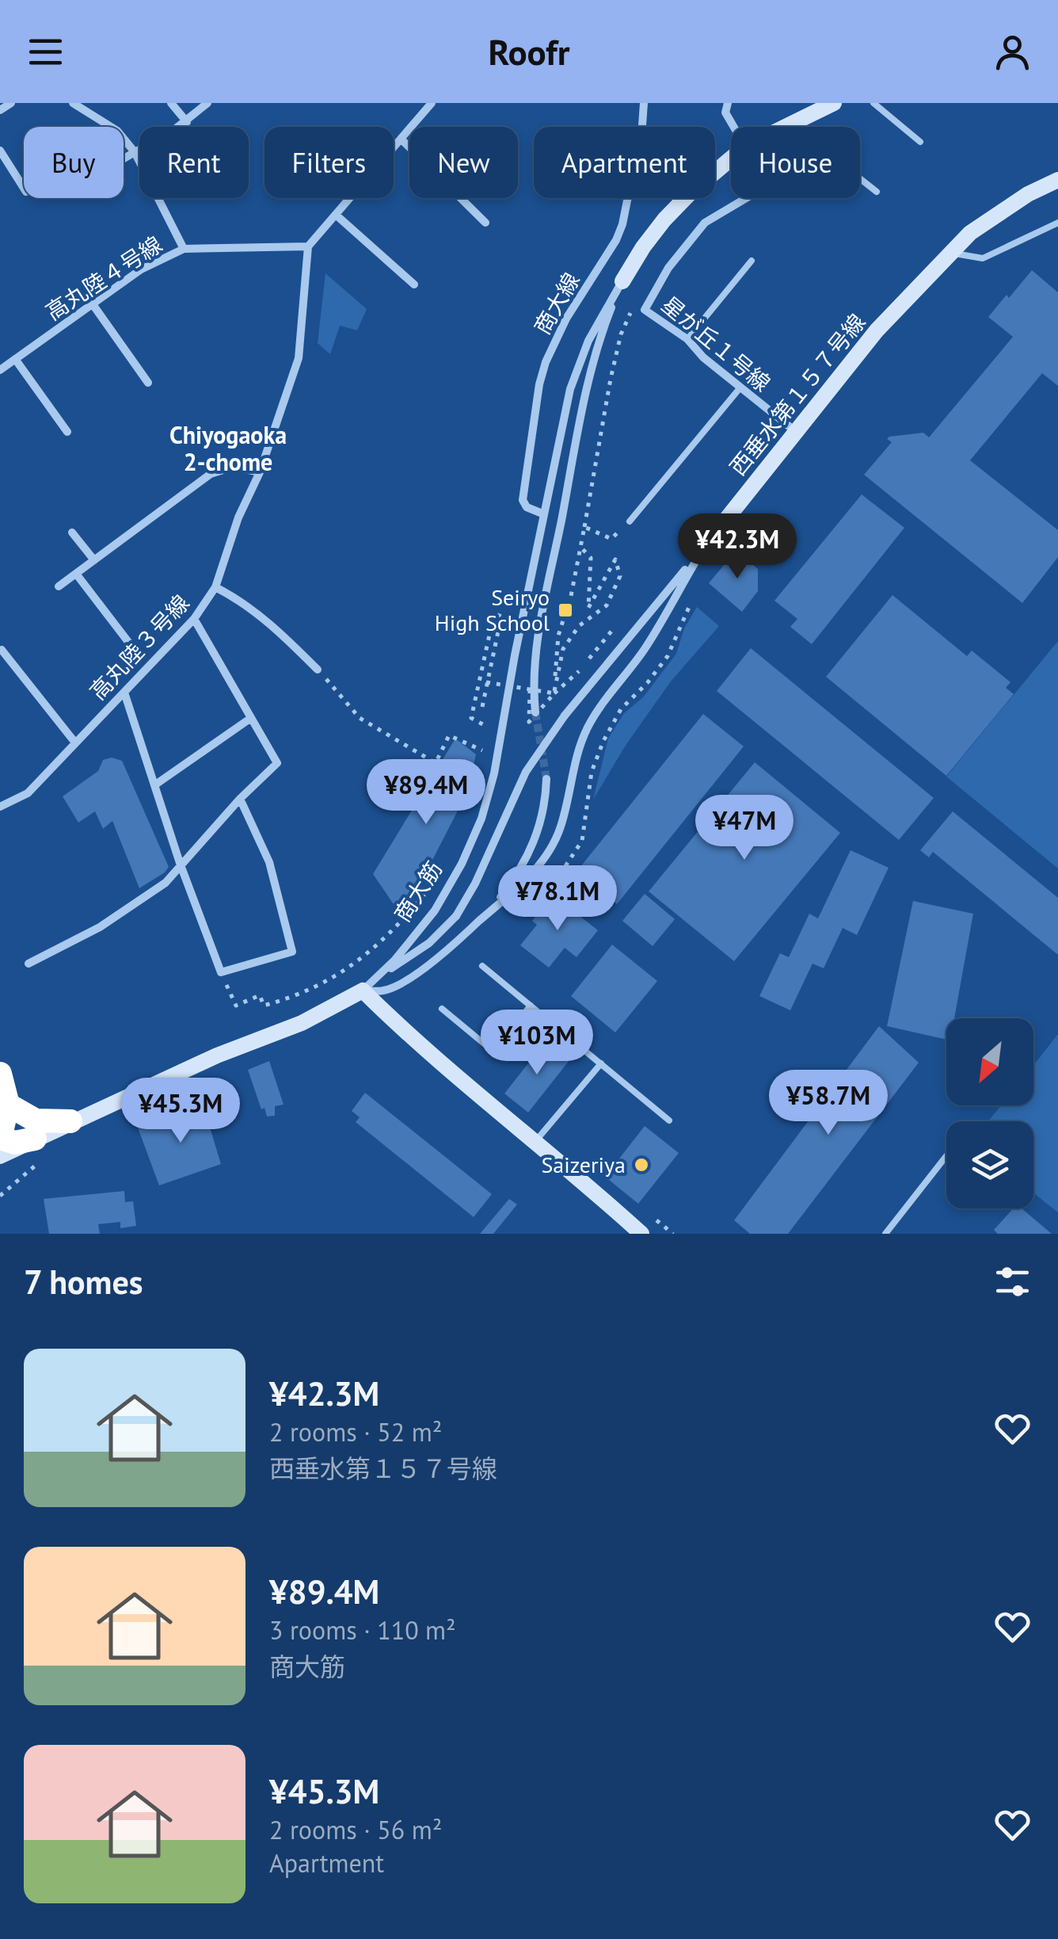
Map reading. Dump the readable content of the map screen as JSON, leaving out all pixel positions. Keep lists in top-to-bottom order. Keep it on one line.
{"streets":{"street":["高丸陸４号線","商大線","星が丘１号線","西垂水第１５７号線","高丸陸３号線","商大筋"]},"crossings":[["商大線","商大筋"],["星が丘１号線","西垂水第１５７号線"]],"districts":["Chiyogaoka 2-chome"],"places":{"transit":["Seiryo High School"],"other":["Saizeriya"]},"north":"bottom left","page":{"header":"Roofr","chip":["Buy","Rent","Filters","New","Apartment","House"],"price":["¥42.3M","¥89.4M","¥47M","¥78.1M","¥103M","¥58.7M","¥45.3M"],"heading":"7 homes","list":[{"name":"¥42.3M","note":"2 rooms · 52 m² · 西垂水第１５７号線"},{"name":"¥89.4M","note":"3 rooms · 110 m² · 商大筋"},{"name":"¥45.3M","note":"2 rooms · 56 m² · Apartment"}]}}
